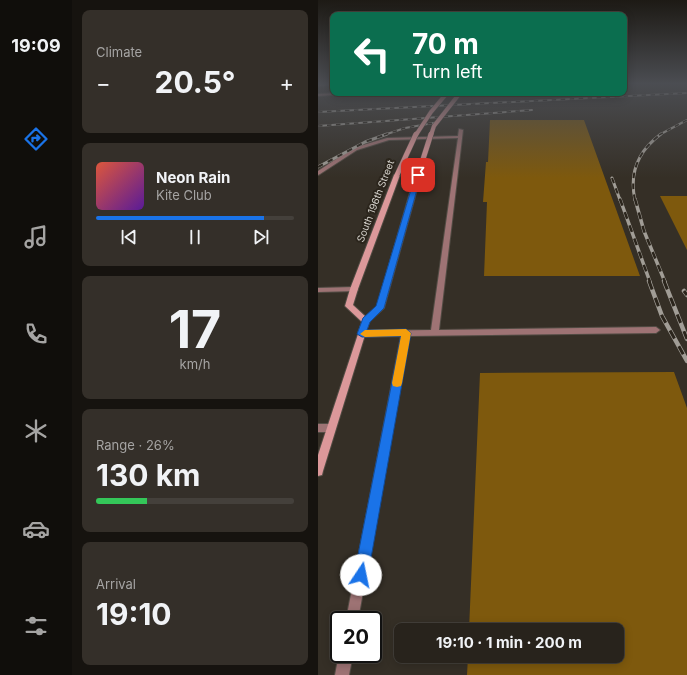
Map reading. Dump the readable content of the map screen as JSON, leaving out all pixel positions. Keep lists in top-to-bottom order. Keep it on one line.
{"streets":{"main road":["South 196th Street"]},"page":{"tabs":"19:09","tile":["Climate",["17","km/h"],["Range · 26%","130 km"],["Arrival","19:10"]],"turn":["70 m","Turn left"],"heat":["−","20.5°","+"],"song":["Neon Rain","Kite Club"],"limit":"20","trip":"19:10 · 1 min · 200 m"}}
